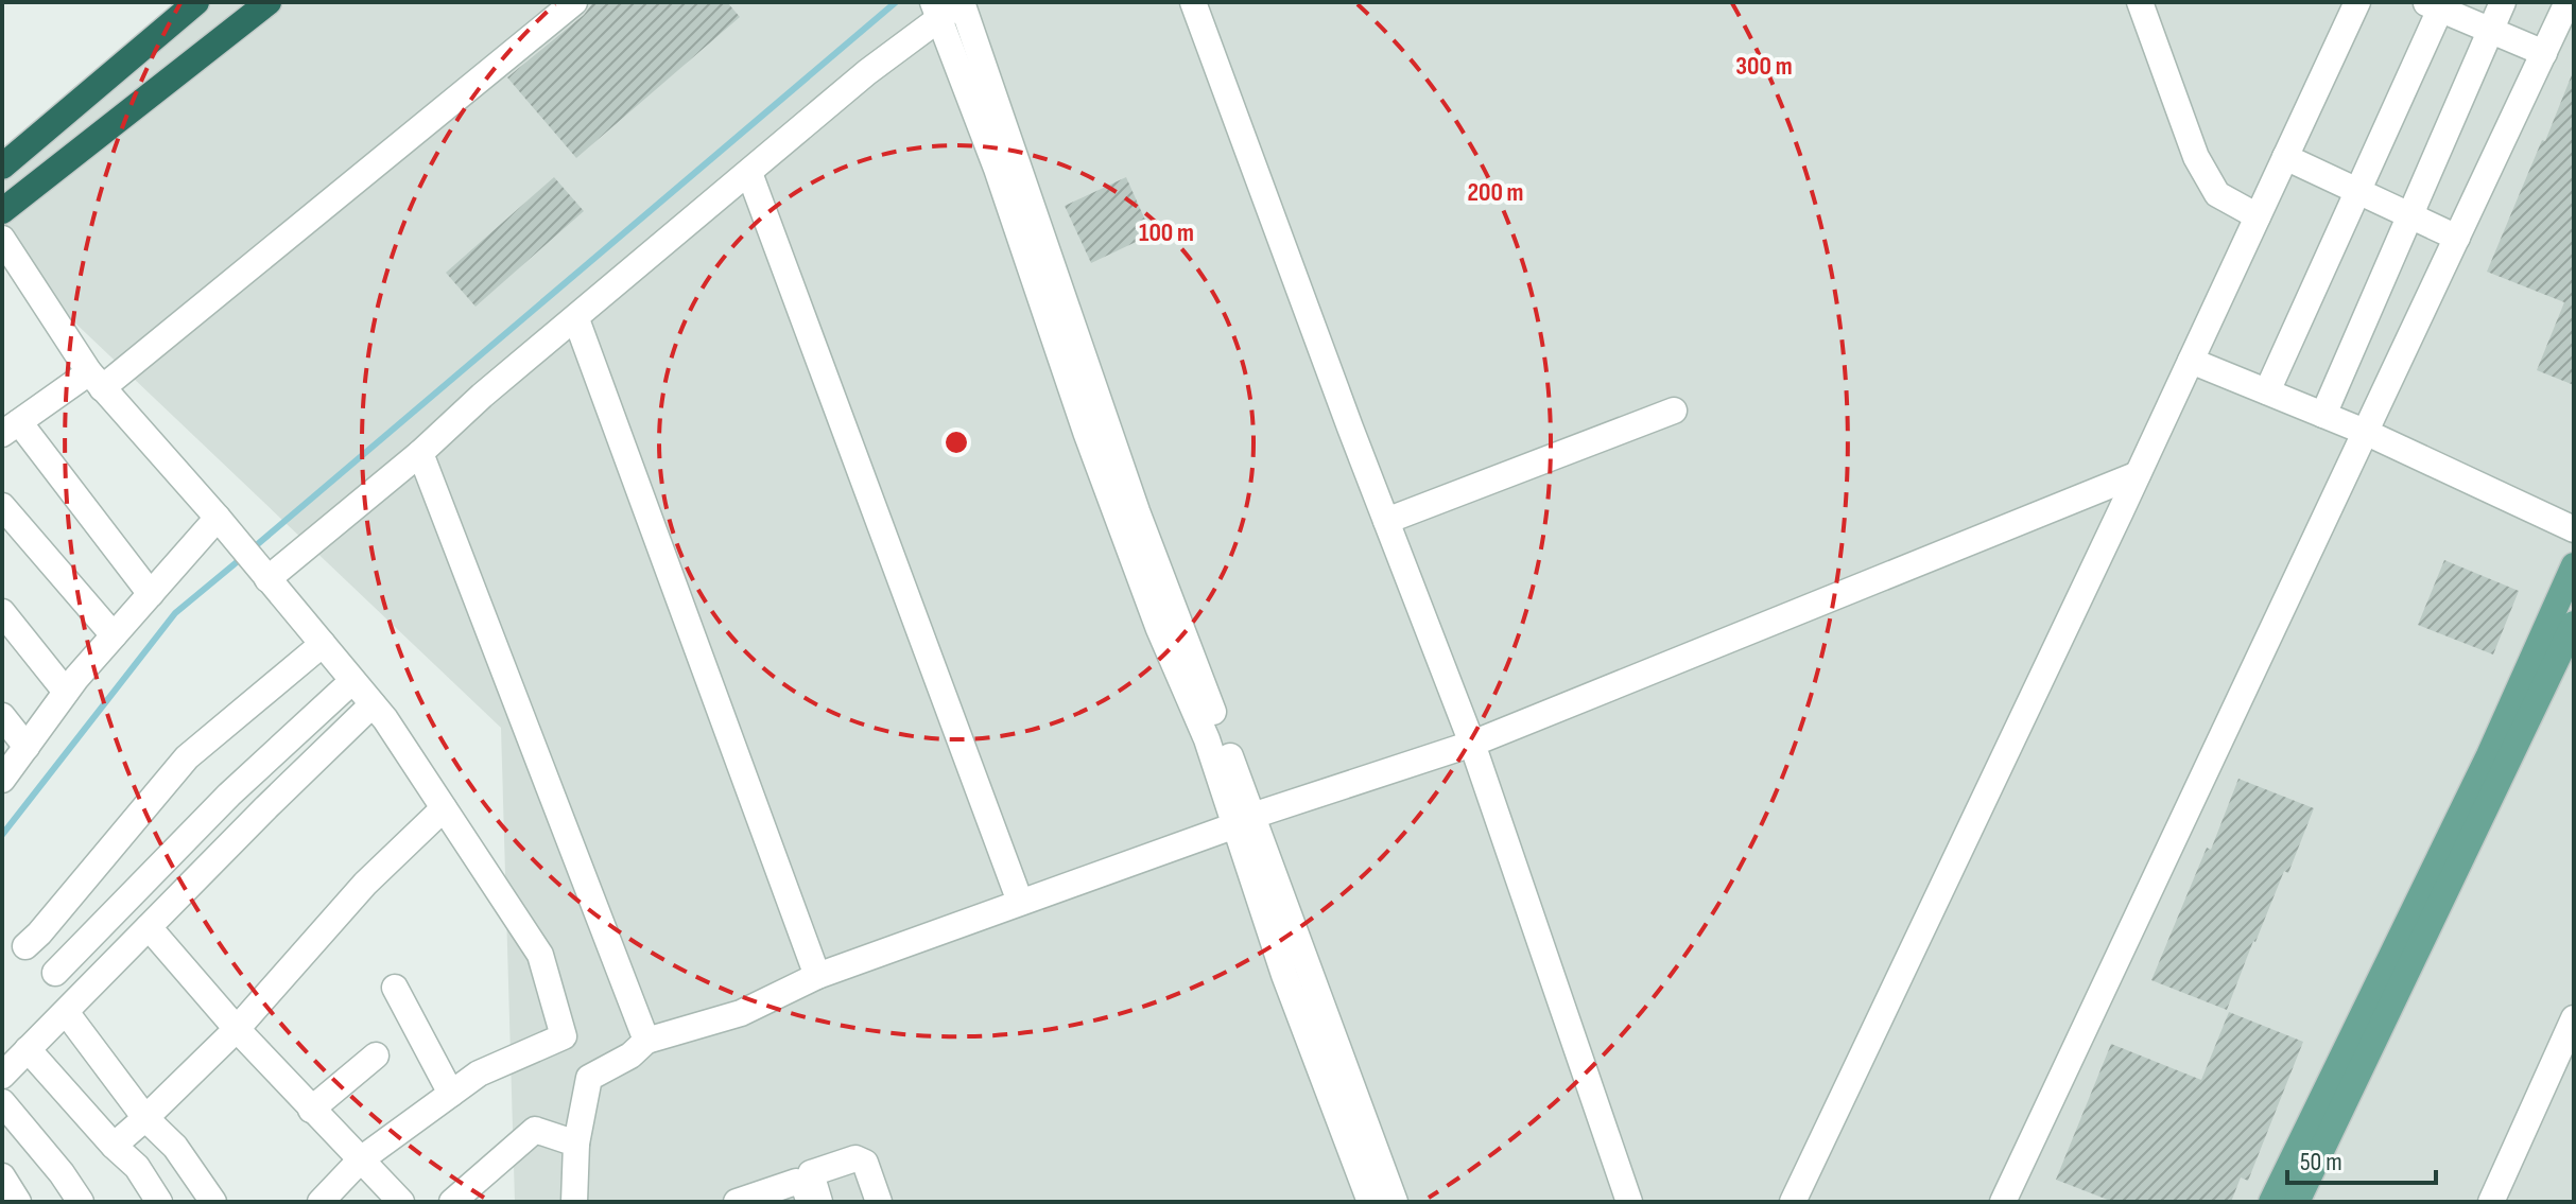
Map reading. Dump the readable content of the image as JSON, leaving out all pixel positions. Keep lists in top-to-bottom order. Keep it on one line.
{"scale_bar":"50 m","rings":["300 m","200 m","100 m"]}
